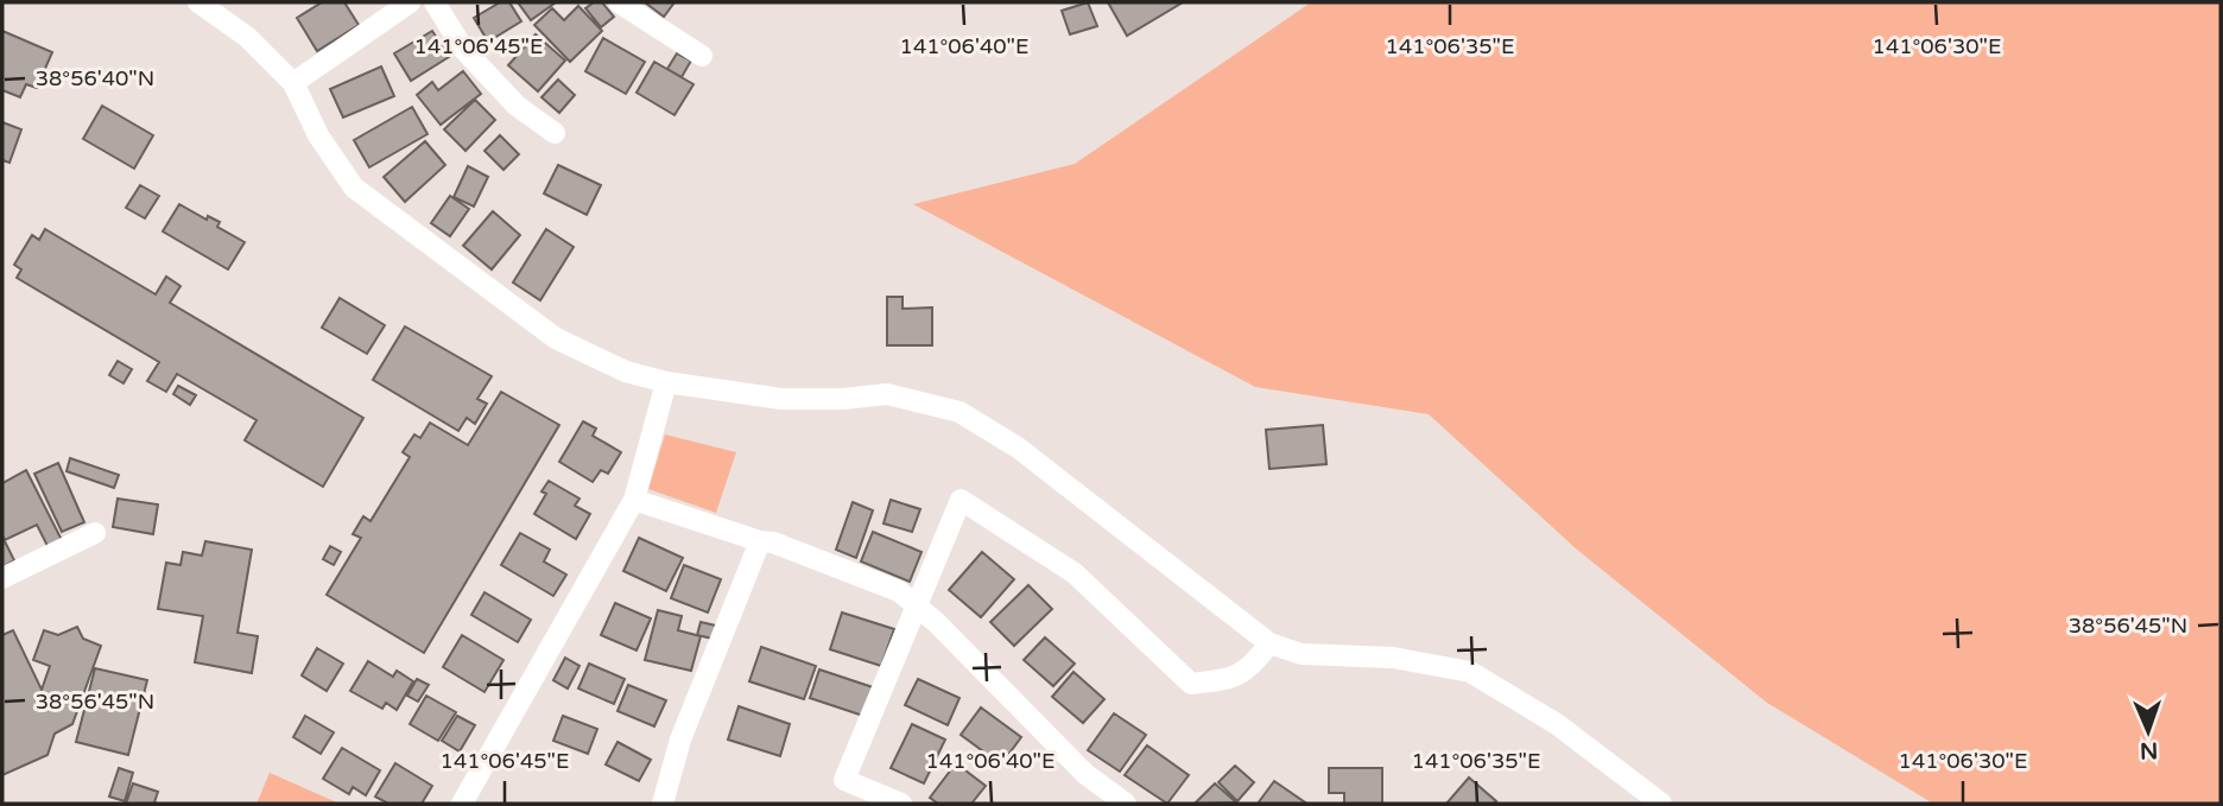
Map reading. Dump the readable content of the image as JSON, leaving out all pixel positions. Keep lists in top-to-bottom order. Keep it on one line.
{"north":"bottom","coordinates":["141°06'45\"E","141°06'40\"E","141°06'35\"E","141°06'30\"E","38°56'40\"N","38°56'45\"N"]}
